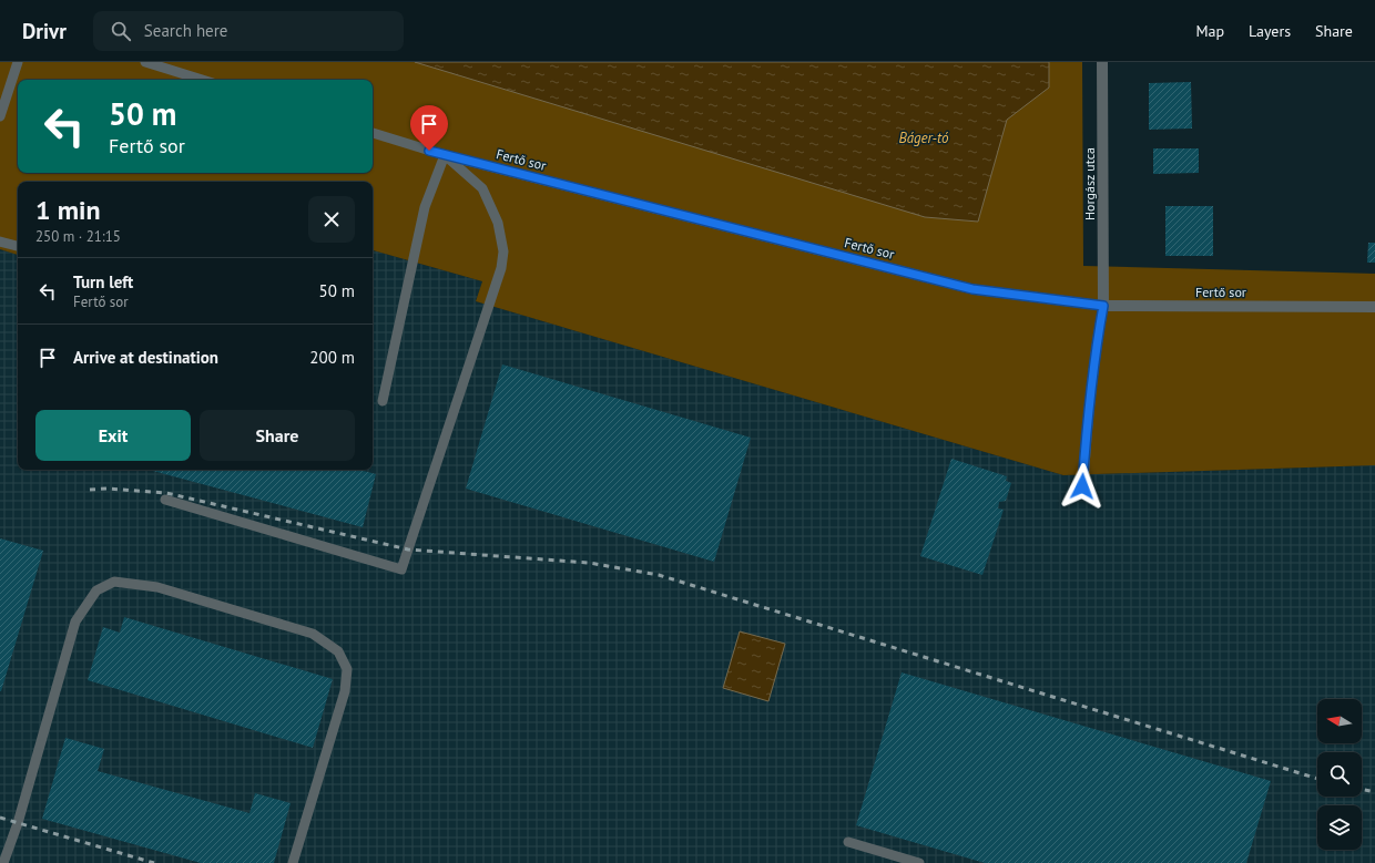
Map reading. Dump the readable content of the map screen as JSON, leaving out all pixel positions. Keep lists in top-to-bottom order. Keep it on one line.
{"streets":{"street":["Fertő sor","Horgász utca"]},"crossings":[["Fertő sor","Horgász utca"]],"water":["Báger-tó"],"north":"left","page":{"header":"Drivr","search":"Search here","nav":["Map","Layers","Share"],"turn":["50 m","Fertő sor"],"heading":["1 min","250 m · 21:15"],"list":[{"name":"Turn left","note":"Fertő sor","value":"50 m"},{"name":"Arrive at destination","value":"200 m"}],"buttons":["Exit","Share"]}}
